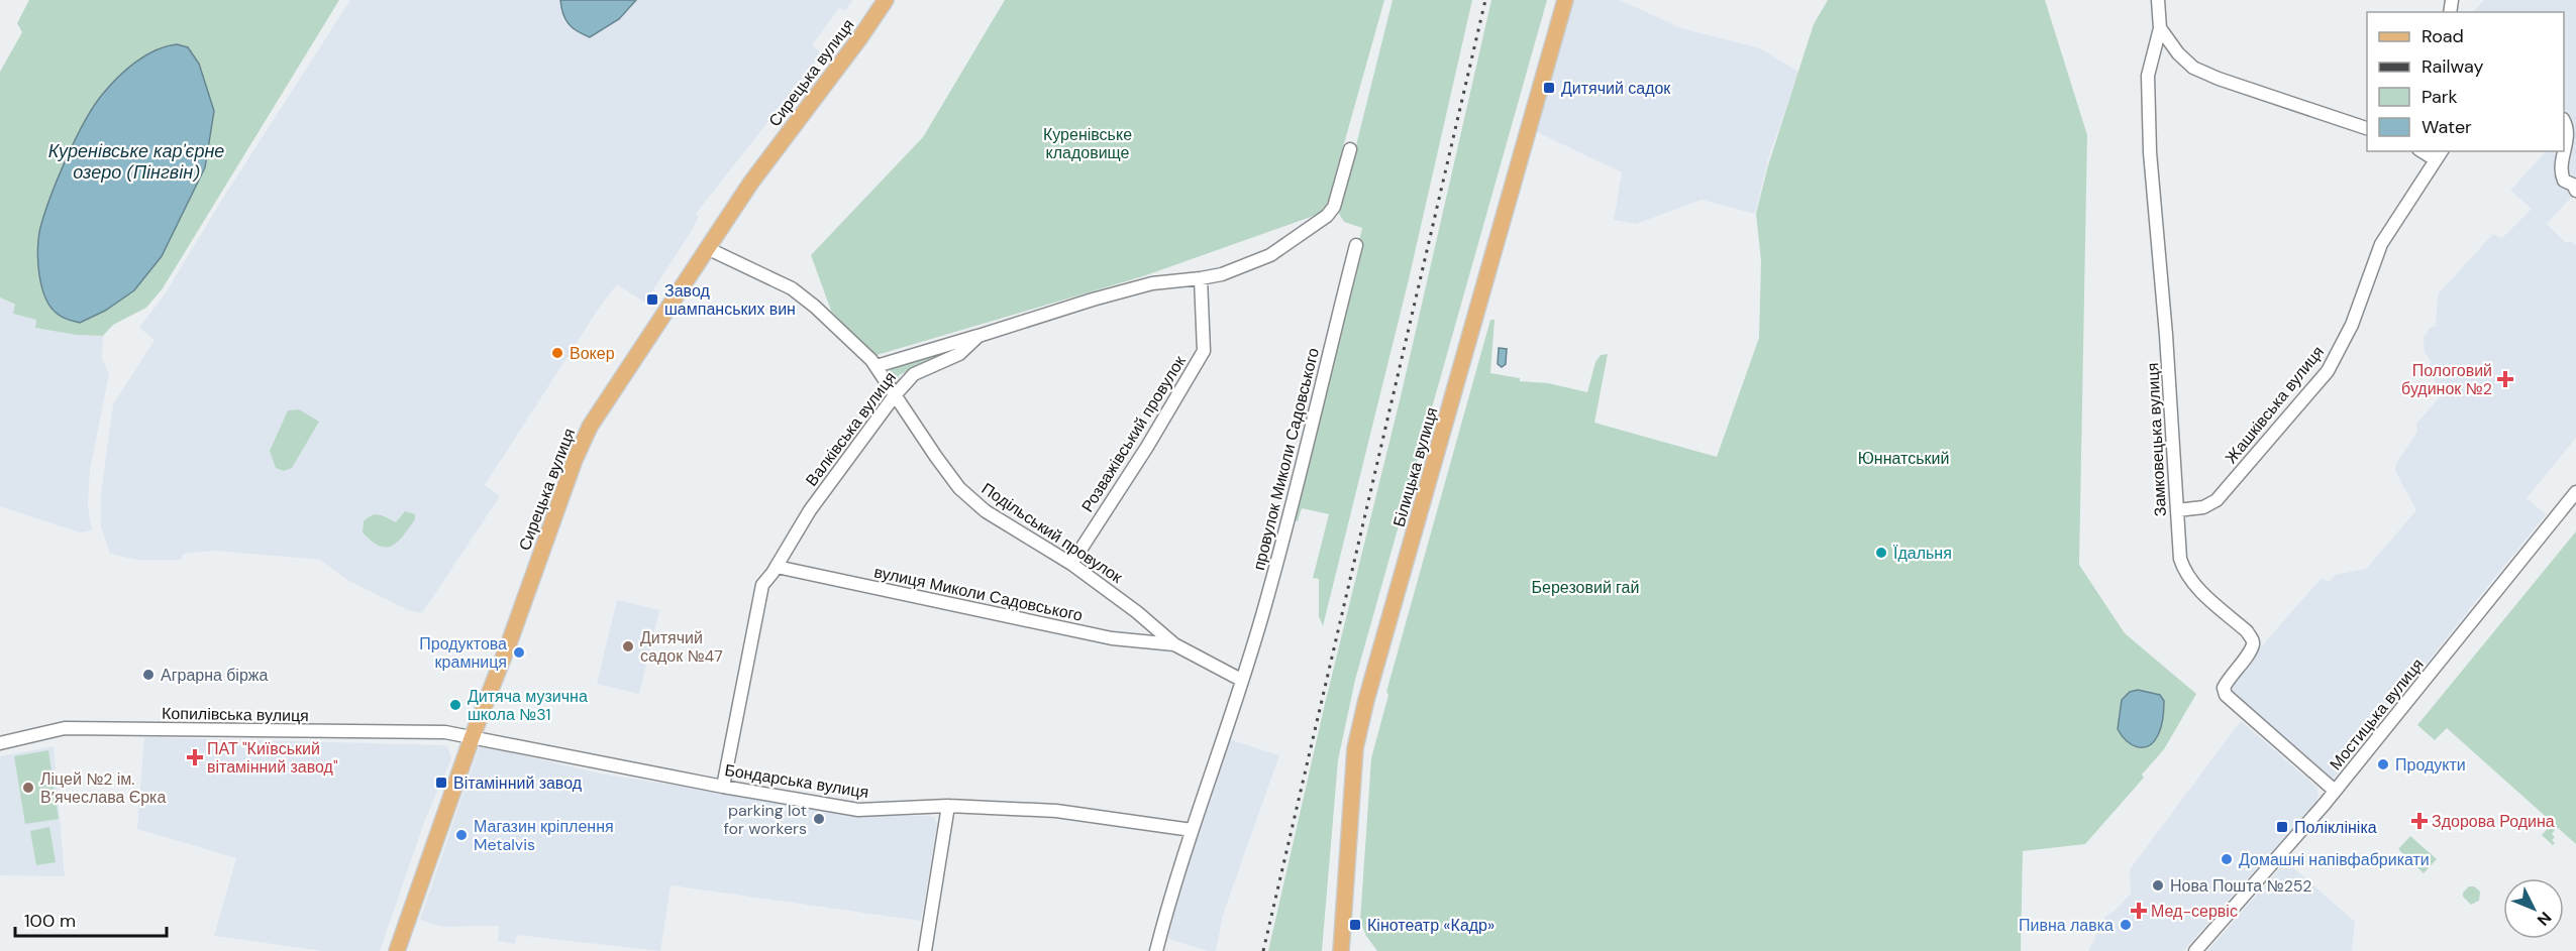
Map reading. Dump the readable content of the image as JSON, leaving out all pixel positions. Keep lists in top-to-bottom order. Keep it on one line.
{"streets":{"main road":["Сирецька вулиця","Білицька вулиця"],"street":["Жашківська вулиця","Валківська вулиця","Розважівський провулок","Замковецька вулиця","провулок Миколи Садовського","Подільський провулок","вулиця Миколи Садовського","Копилівська вулиця","Мостицька вулиця","Бондарська вулиця"]},"crossings":[["Сирецька вулиця","Подільський провулок"],["Сирецька вулиця","Копилівська вулиця"],["Сирецька вулиця","Бондарська вулиця"],["Жашківська вулиця","Замковецька вулиця"],["Валківська вулиця","Розважівський провулок"],["Валківська вулиця","Подільський провулок"],["Валківська вулиця","вулиця Миколи Садовського"],["Валківська вулиця","Бондарська вулиця"],["Розважівський провулок","Подільський провулок"],["Замковецька вулиця","Мостицька вулиця"],["провулок Миколи Садовського","Подільський провулок"],["Подільський провулок","вулиця Миколи Садовського"],["Копилівська вулиця","Бондарська вулиця"]],"water":["Куренівське кар'єрне озеро (Пінгвін)"],"parks":["Куренівське кладовище","Юннатський","Березовий гай"],"places":{"transit":["Дитячий садок","Завод шампанських вин","Вітамінний завод","Поліклініка","Кінотеатр «Кадр»"],"other":["Вокер","Їдальня","Дитячий садок №47","Продуктова крамниця","Аграрна біржа","Дитяча музична школа №31","Продукти","Ліцей №2 ім. В’ячеслава Єрка","parking lot for workers","Магазин кріплення Metalvis","Домашні напівфабрикати","Нова Пошта №252","Пивна лавка"],"health":["Пологовий будинок №2","ПАТ \"Київський вітамінний завод\"","Здорова Родина","Мед-сервіс"]},"legend":["Road","Railway","Park","Water"],"scale_bar":"100 m","north":"bottom right"}
